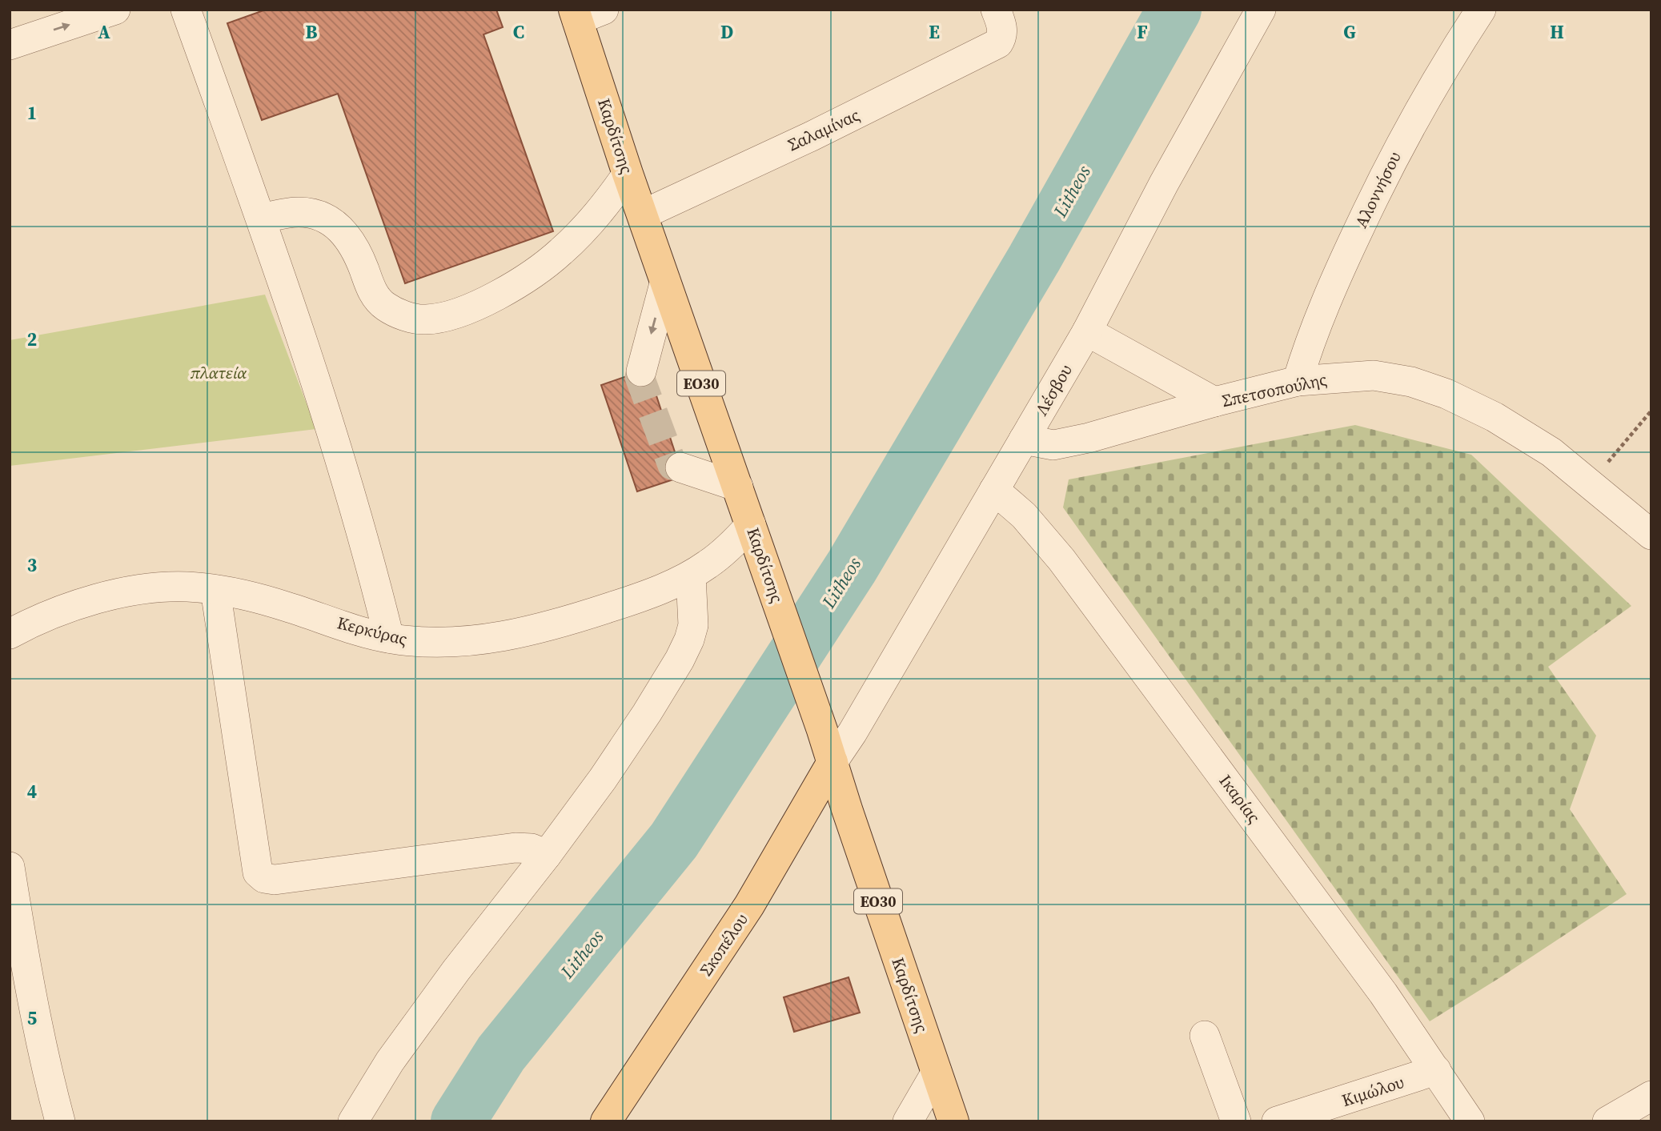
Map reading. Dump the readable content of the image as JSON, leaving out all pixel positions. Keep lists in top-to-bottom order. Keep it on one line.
{"streets":{"main road":["Καρδίτσης","ΕΟ30","Σκοπέλου"],"street":["Σαλαμίνας","Αλοννήσου","Λέσβου","Σπετσοπούλης","Κερκύρας","Ικαρίας","Κιμώλου"]},"crossings":[["Σαλαμίνας","Καρδίτσης"],["Καρδίτσης","Λέσβου"],["Καρδίτσης","Κερκύρας"],["Καρδίτσης","Σκοπέλου"],["Αλοννήσου","Σπετσοπούλης"],["Λέσβου","Σπετσοπούλης"],["Λέσβου","Ικαρίας"],["Λέσβου","Σκοπέλου"],["Ικαρίας","Κιμώλου"]],"water":["Litheos"],"parks":["πλατεία"],"grid":{"columns":["A","B","C","D","E","F","G","H"],"rows":["1","2","3","4","5"]}}
